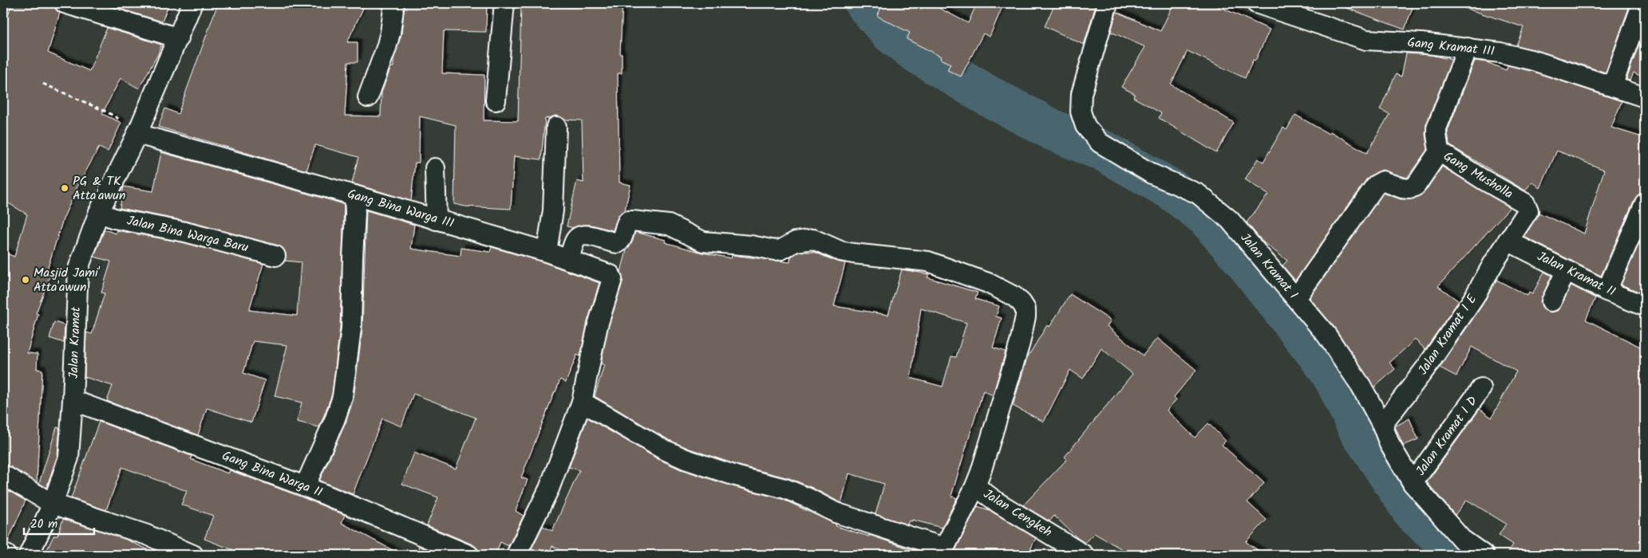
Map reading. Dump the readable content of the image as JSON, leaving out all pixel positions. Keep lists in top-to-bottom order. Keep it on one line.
{"streets":{"street":["Gang Kramat III","Gang Musholla","Gang Bina Warga III","Jalan Bina Warga Baru","Jalan Kramat I","Jalan Kramat II","Jalan Kramat I E","Jalan Kramat","Jalan Kramat I D","Gang Bina Warga II","Jalan Cengkeh"]},"crossings":[["Gang Musholla","Jalan Kramat I"],["Gang Musholla","Jalan Kramat II"],["Gang Musholla","Jalan Kramat I E"],["Gang Bina Warga III","Jalan Kramat"],["Jalan Bina Warga Baru","Jalan Kramat"],["Jalan Kramat I","Jalan Kramat I E"],["Jalan Kramat I","Jalan Kramat I D"],["Jalan Kramat II","Jalan Kramat I E"],["Jalan Kramat","Gang Bina Warga II"]],"places":["PG & TK Atta'awun","Masjid Jami' Atta'awun"],"scale_bar":"20 m"}
